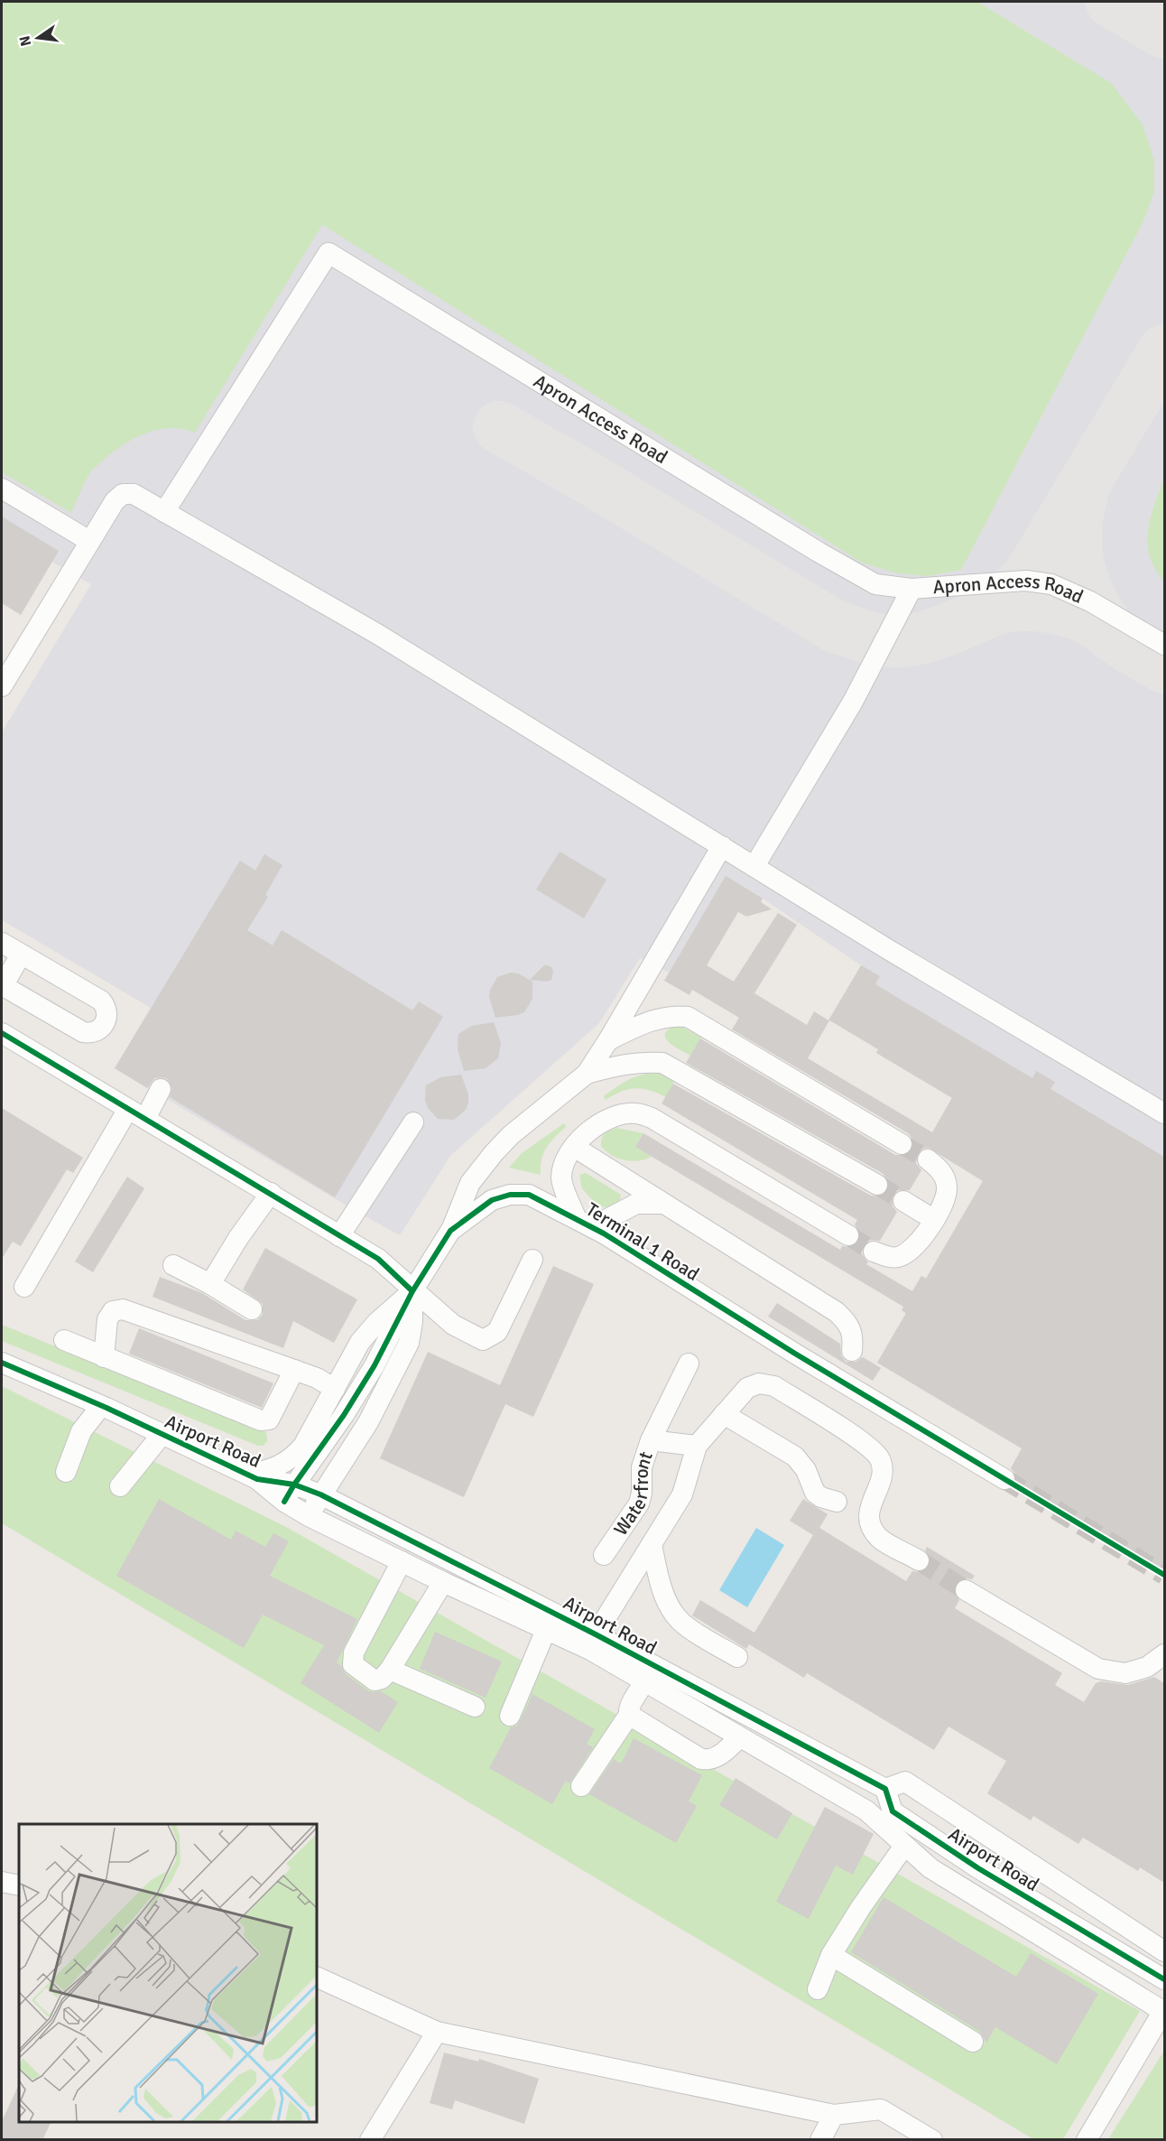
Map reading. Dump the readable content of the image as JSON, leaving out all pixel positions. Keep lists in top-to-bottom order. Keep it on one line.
{"streets":{"street":["Apron Access Road","Terminal 1 Road","Airport Road","Waterfront"]},"crossings":[["Terminal 1 Road","Airport Road"]],"north":"left"}
